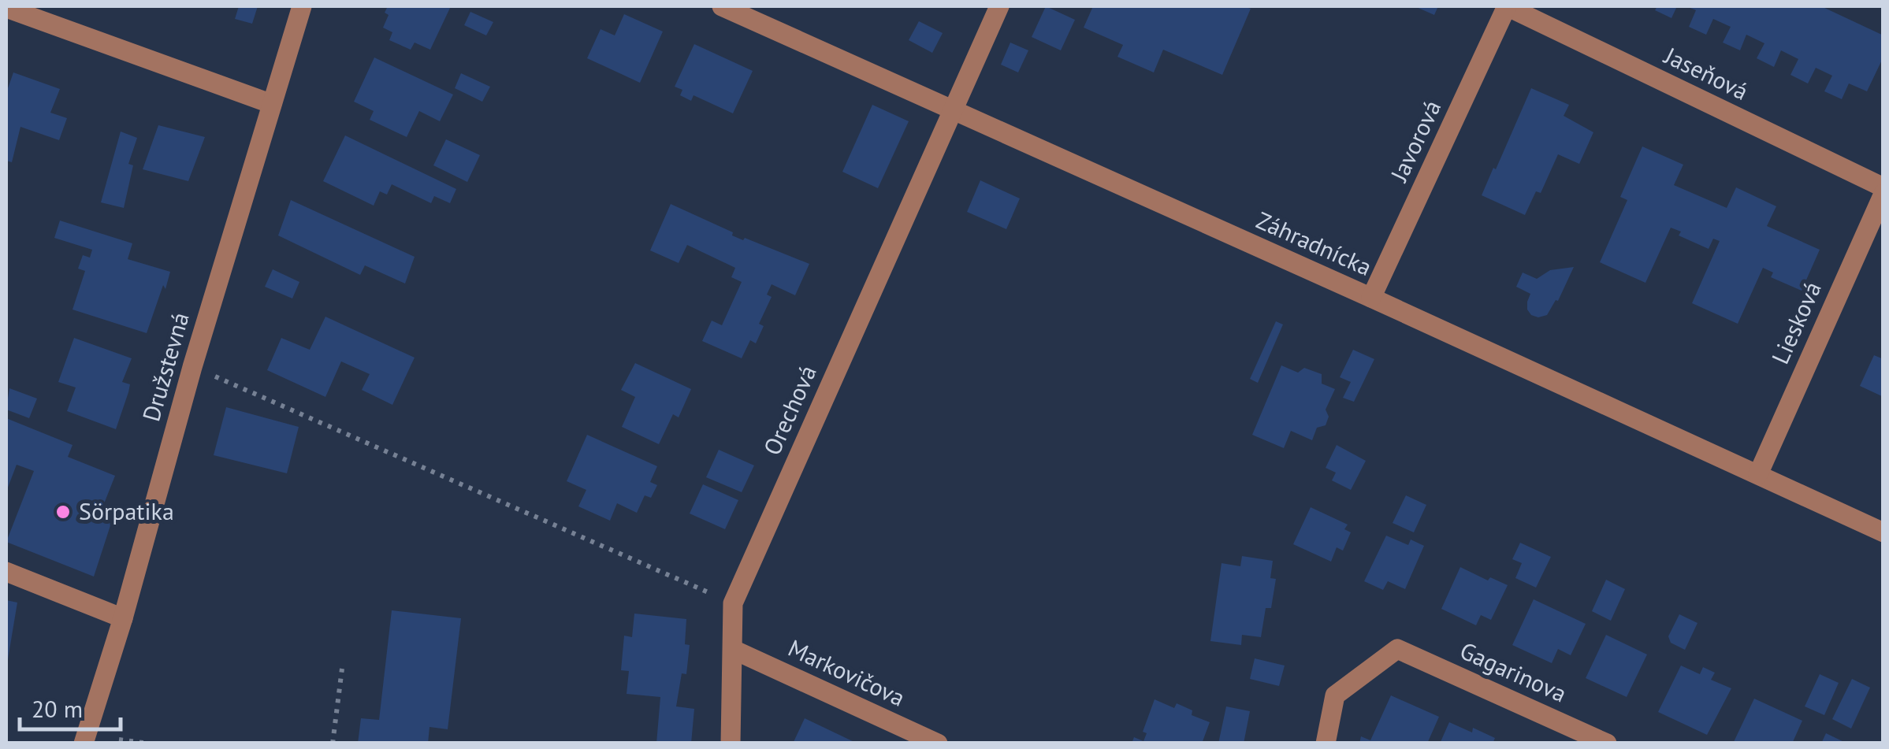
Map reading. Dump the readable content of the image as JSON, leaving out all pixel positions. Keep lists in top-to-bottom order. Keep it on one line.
{"streets":{"street":["Jaseňová","Javorová","Záhradnícka","Liesková","Družstevná","Orechová","Gagarinova","Markovičova"]},"crossings":[["Jaseňová","Javorová"],["Javorová","Záhradnícka"],["Záhradnícka","Liesková"],["Záhradnícka","Orechová"],["Orechová","Markovičova"]],"places":["Sörpatika"],"scale_bar":"20 m"}
